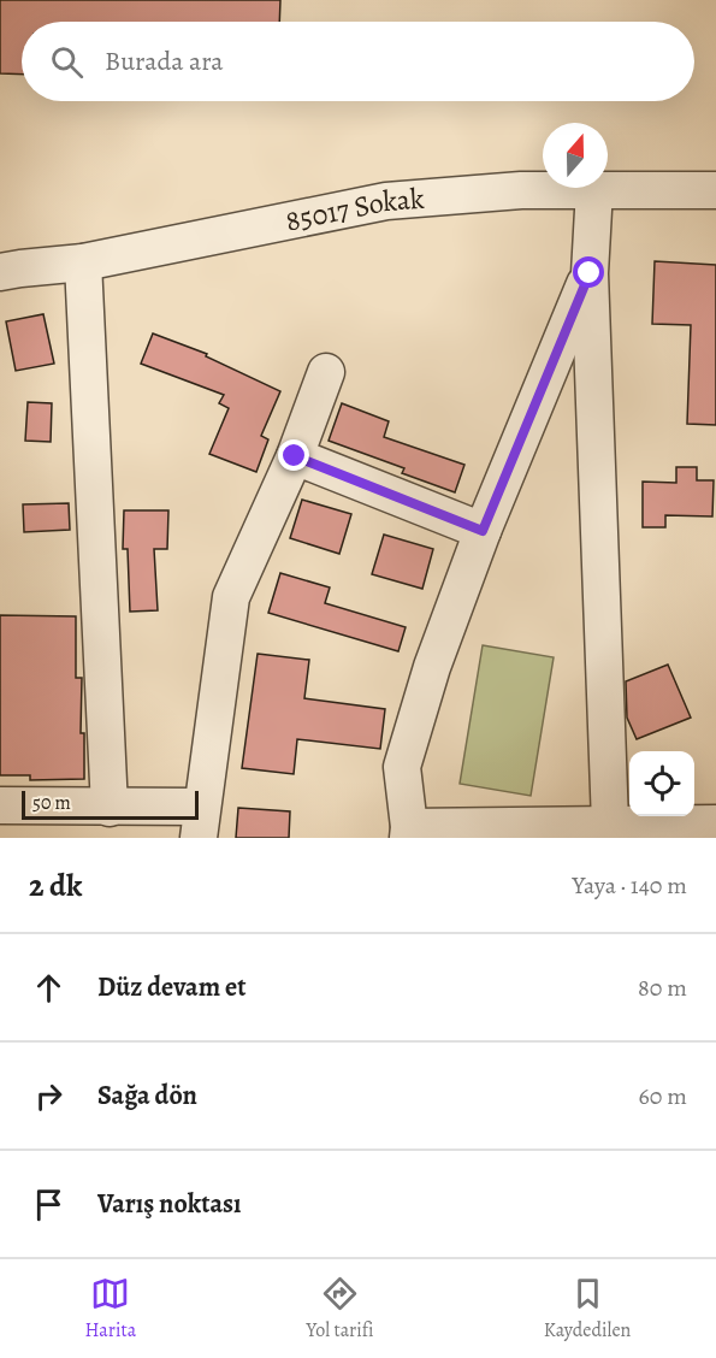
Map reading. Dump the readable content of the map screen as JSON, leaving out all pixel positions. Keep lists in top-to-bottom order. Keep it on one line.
{"streets":{"street":["85017 Sokak"]},"scale_bar":"50 m","north":"top","page":{"search":"Burada ara","scale":"50 m","heading":["2 dk","Yaya · 140 m"],"list":[["Düz devam et","80 m"],["Sağa dön","60 m"],"Varış noktası"],"nav":["Harita","Yol tarifi","Kaydedilen"]}}
